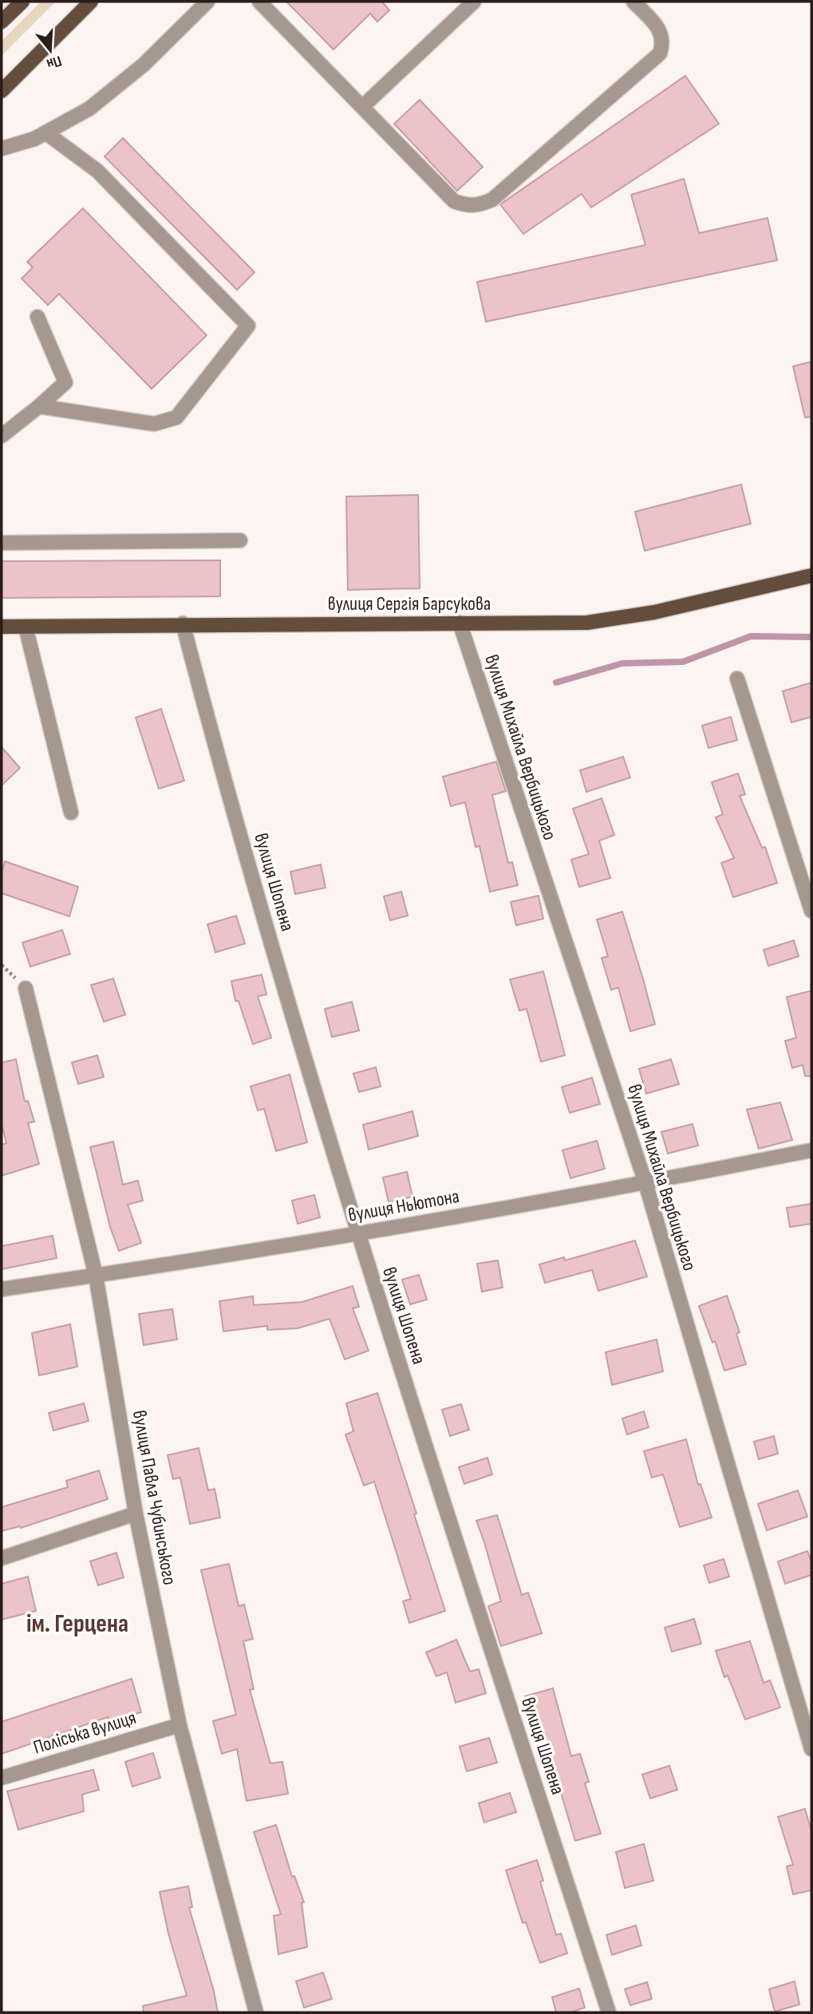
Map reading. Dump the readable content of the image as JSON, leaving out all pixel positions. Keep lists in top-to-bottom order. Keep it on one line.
{"streets":{"main road":["вулиця Сергія Барсукова"],"street":["вулиця Михайла Вербицького","вулиця Шопена","вулиця Ньютона","вулиця Павла Чубинського","Поліська вулиця"]},"crossings":[["вулиця Сергія Барсукова","вулиця Михайла Вербицького"],["вулиця Сергія Барсукова","вулиця Шопена"],["вулиця Михайла Вербицького","вулиця Ньютона"],["вулиця Шопена","вулиця Ньютона"],["вулиця Ньютона","вулиця Павла Чубинського"],["вулиця Павла Чубинського","Поліська вулиця"]],"districts":["ім. Герцена"],"north":"bottom"}
